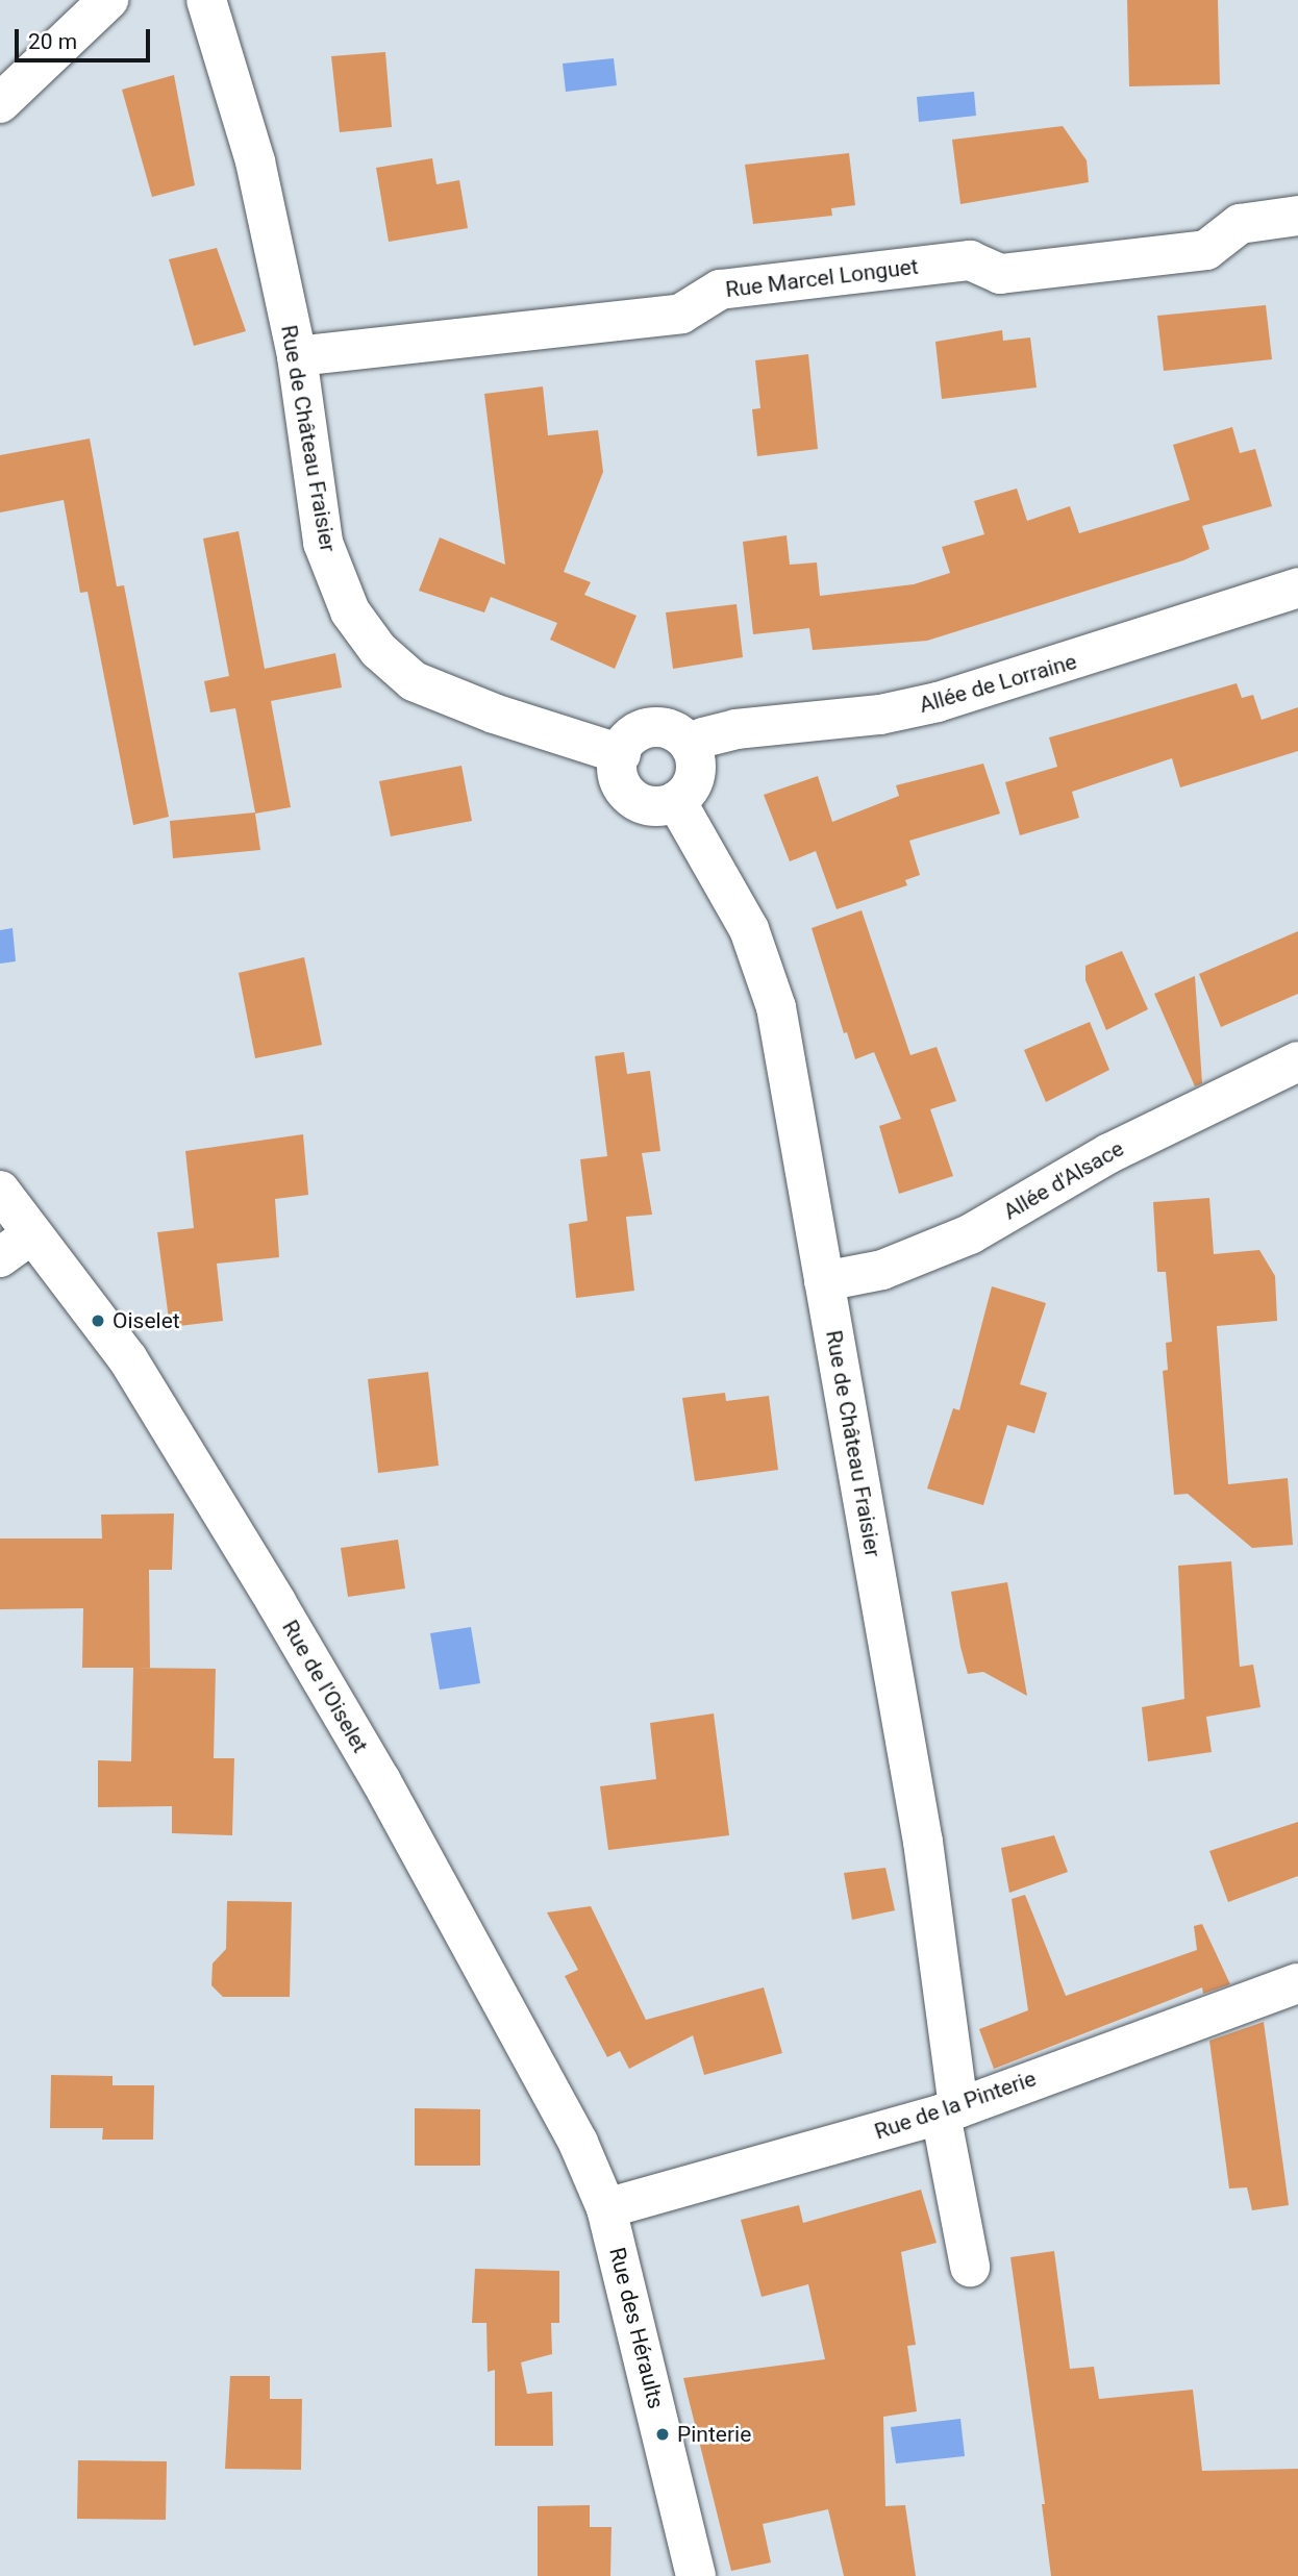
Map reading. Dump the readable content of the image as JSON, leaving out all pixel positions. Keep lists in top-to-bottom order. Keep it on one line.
{"streets":{"street":["Rue Marcel Longuet","Rue de Château Fraisier","Allée de Lorraine","Allée d'Alsace","Rue de l'Oiselet","Rue de la Pinterie","Rue des Héraults"]},"crossings":[["Rue Marcel Longuet","Rue de Château Fraisier"],["Rue de Château Fraisier","Allée de Lorraine"],["Rue de Château Fraisier","Allée d'Alsace"],["Rue de Château Fraisier","Rue de la Pinterie"],["Rue de l'Oiselet","Rue de la Pinterie"],["Rue de l'Oiselet","Rue des Héraults"],["Rue de la Pinterie","Rue des Héraults"]],"places":["Oiselet","Pinterie"],"scale_bar":"20 m"}
